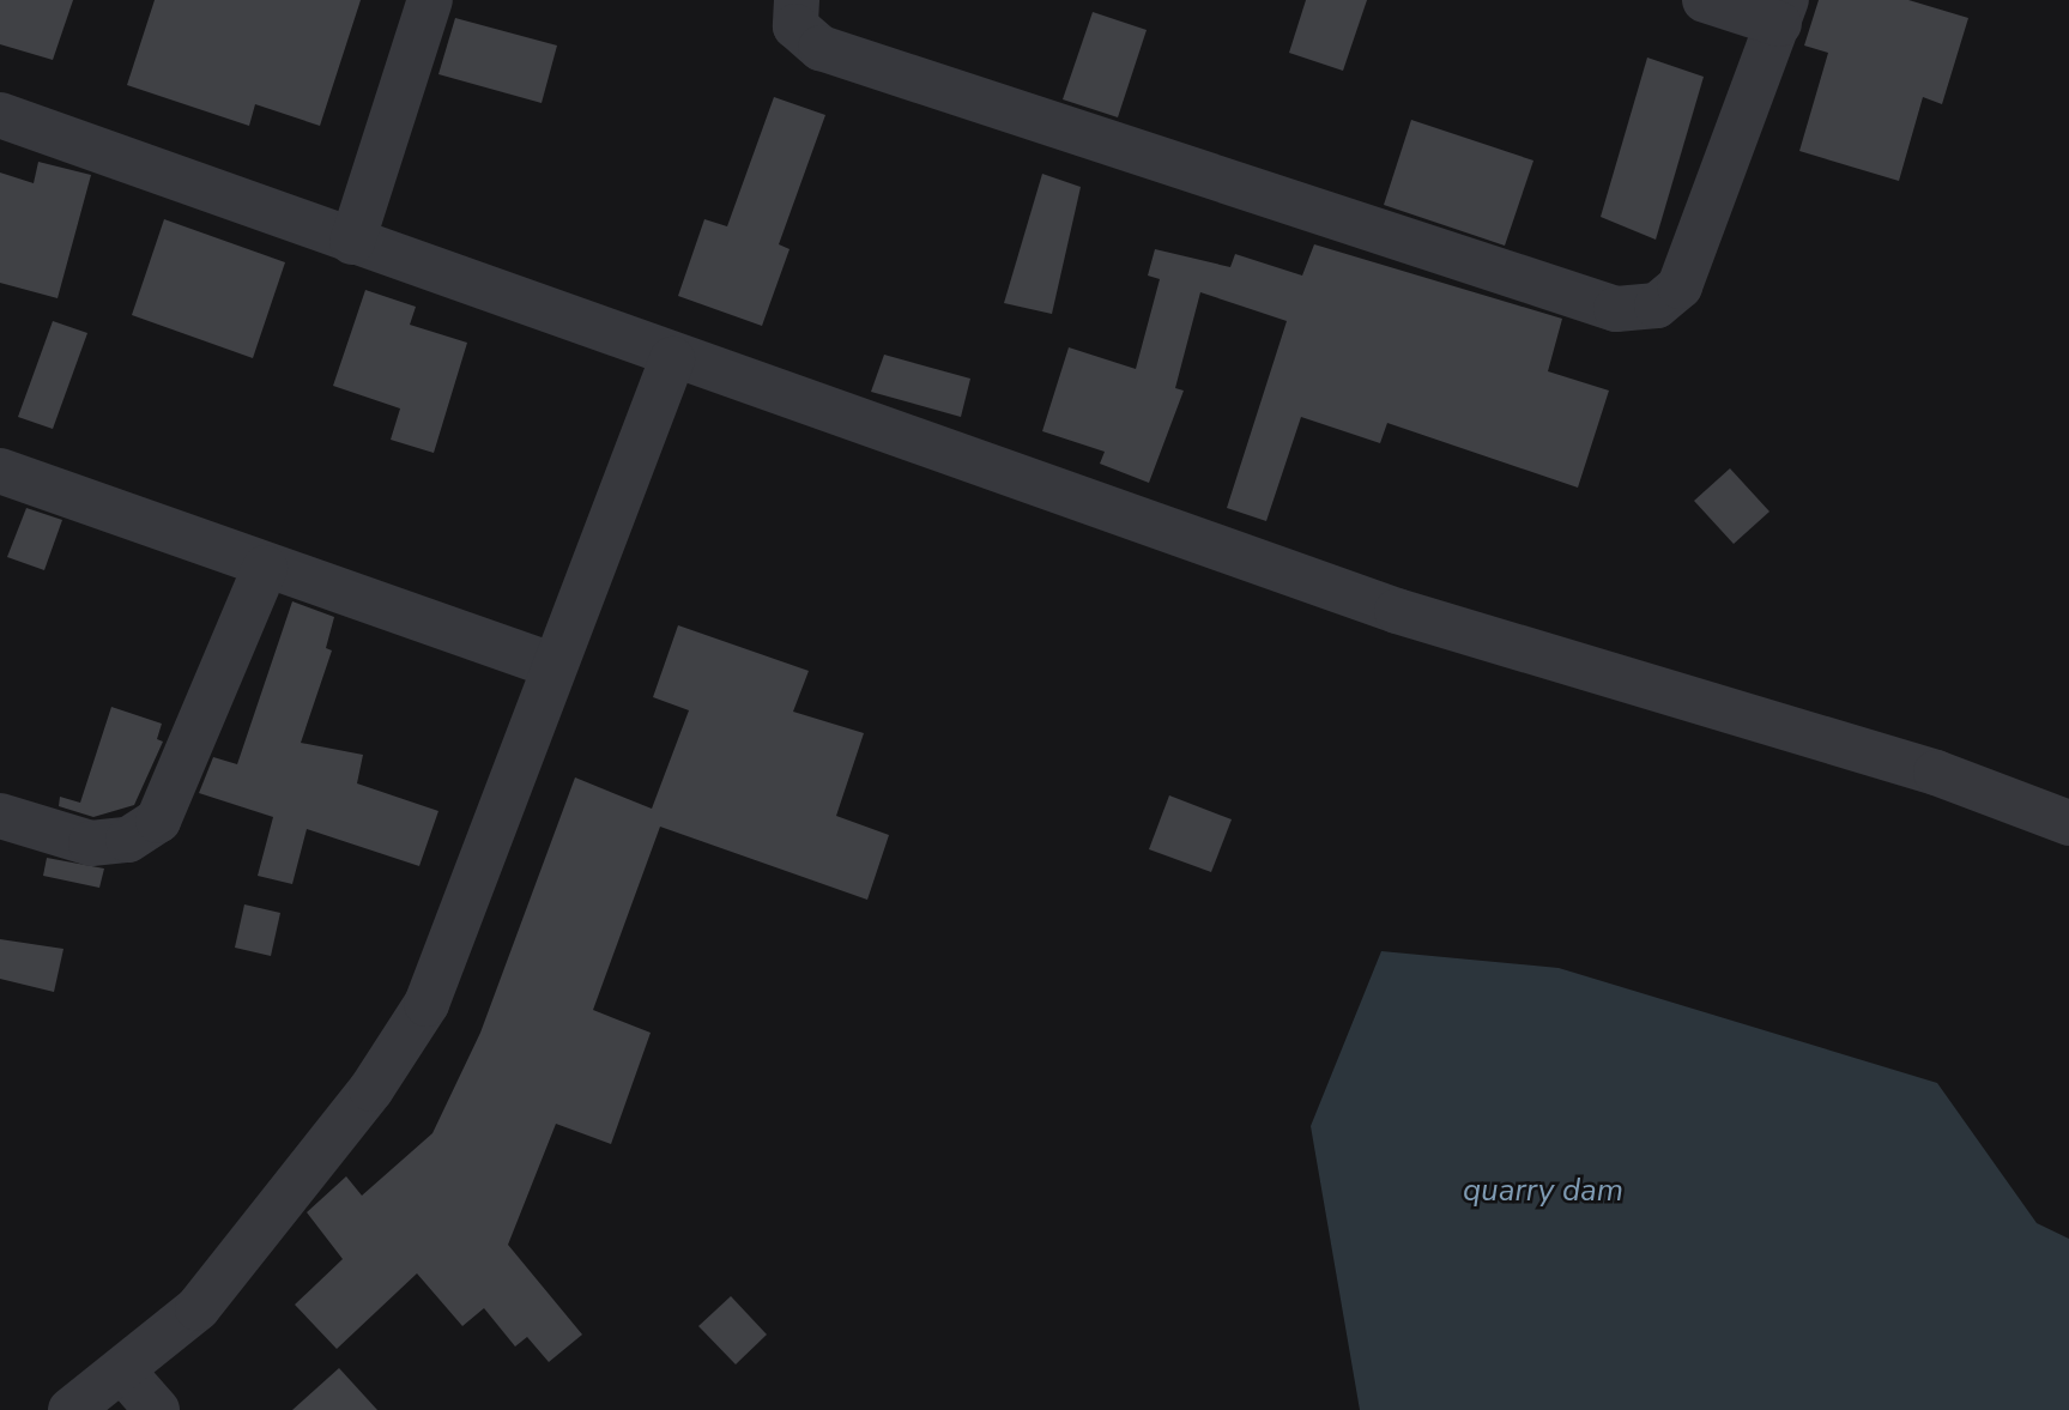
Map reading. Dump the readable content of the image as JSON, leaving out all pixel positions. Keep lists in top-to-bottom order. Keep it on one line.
{"water":["quarry dam"]}
